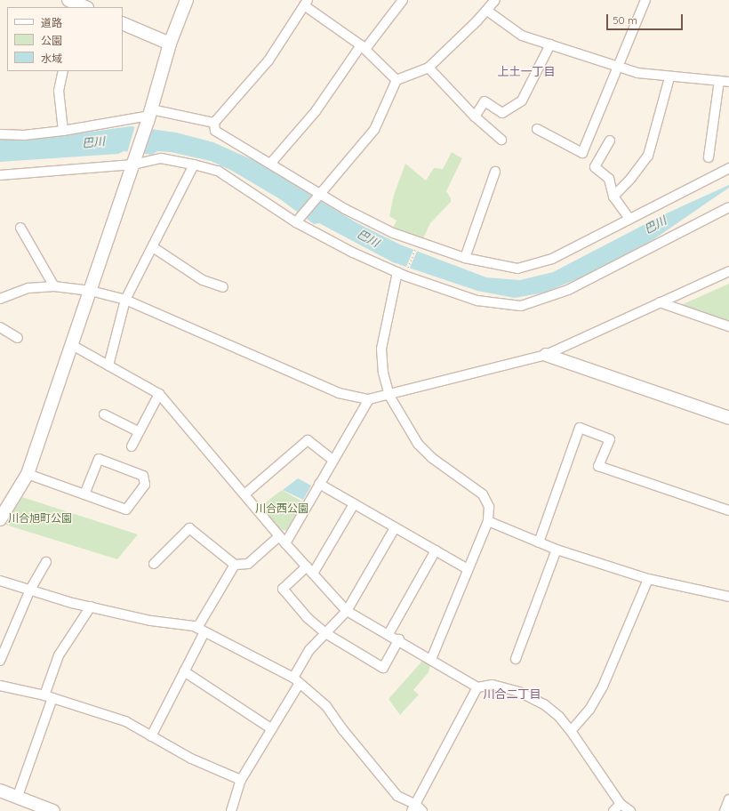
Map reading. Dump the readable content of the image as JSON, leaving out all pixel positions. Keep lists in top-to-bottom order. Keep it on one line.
{"districts":["上土一丁目","川合二丁目"],"water":["巴川"],"parks":["川合西公園","川合旭町公園"],"legend":["道路","公園","水域"],"scale_bar":"50 m"}
